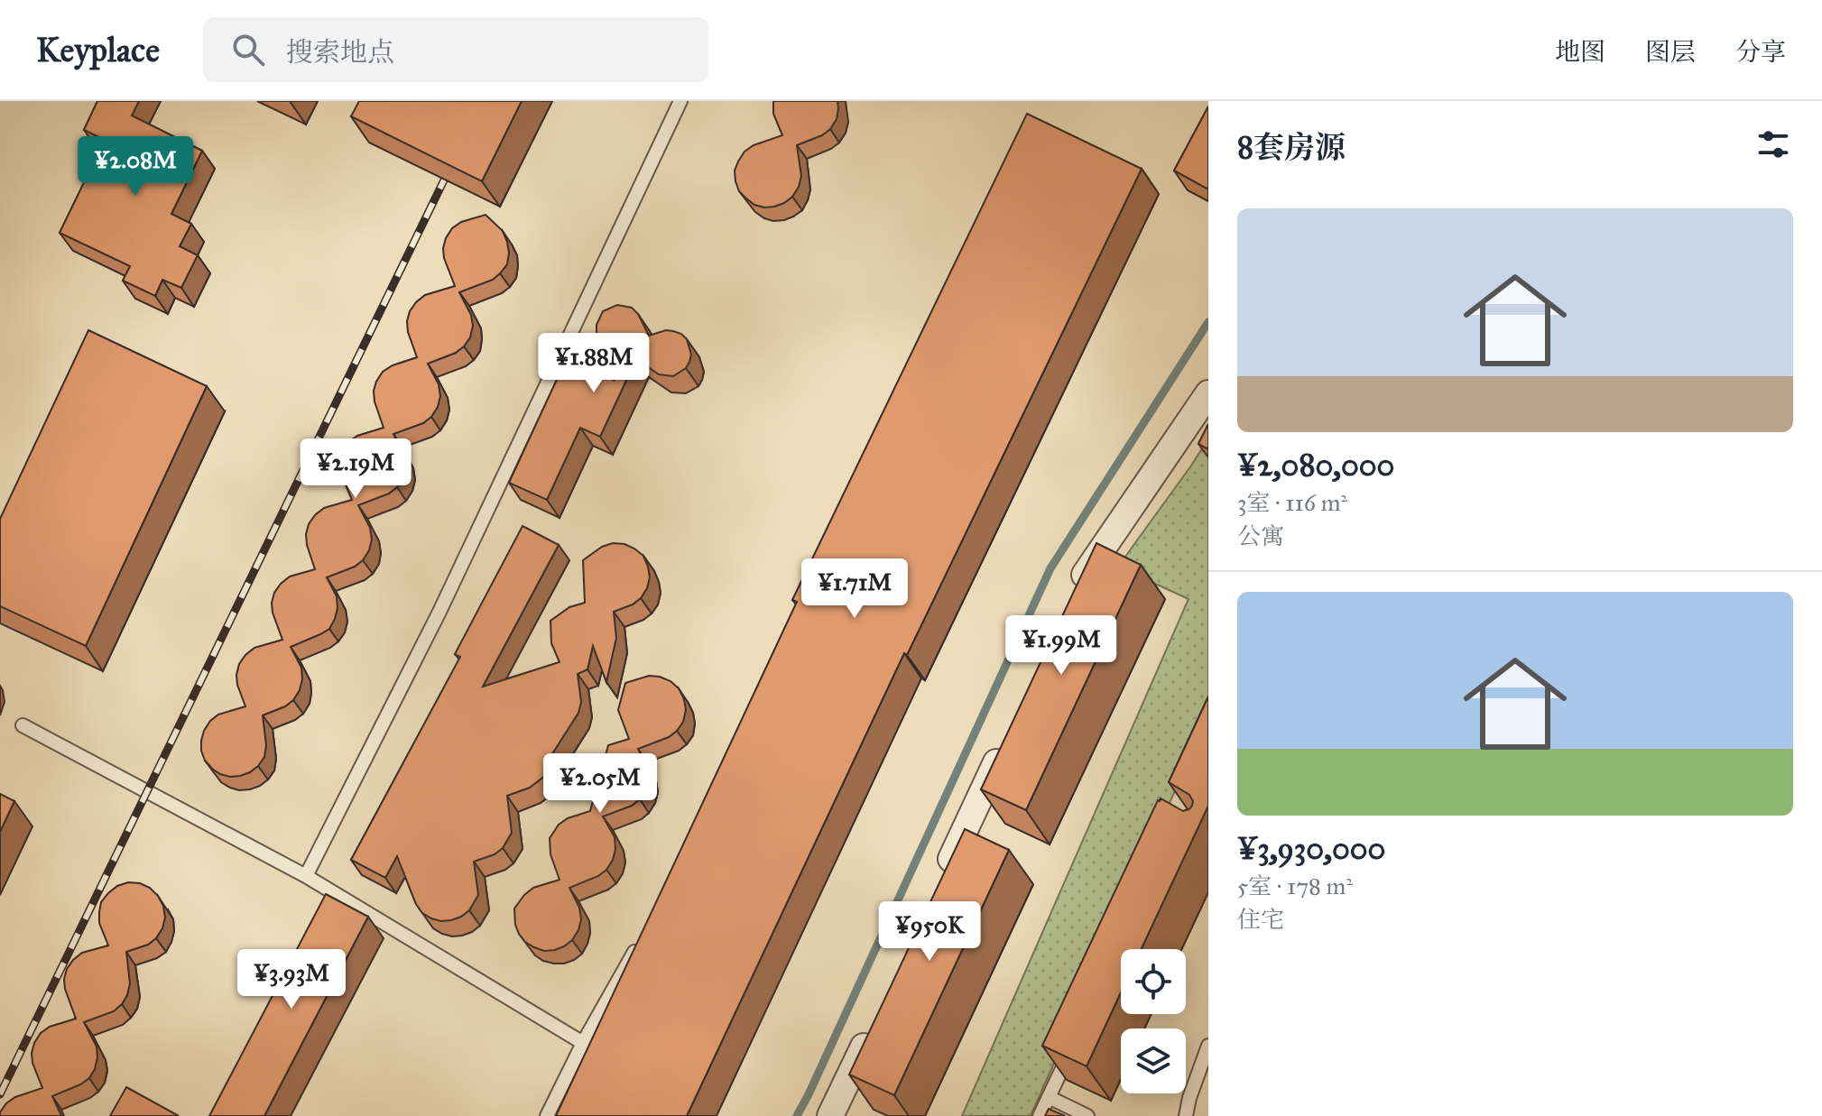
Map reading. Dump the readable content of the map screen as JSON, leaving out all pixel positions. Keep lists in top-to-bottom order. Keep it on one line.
{"page":{"header":"Keyplace","search":"搜索地点","nav":["地图","图层","分享"],"heading":"8套房源","price":["¥2.08M","¥1.88M","¥2.19M","¥1.71M","¥1.99M","¥2.05M","¥950K","¥3.93M"],"list":[{"name":"¥2,080,000","note":"3室 · 116 m² · 公寓"},{"name":"¥3,930,000","note":"5室 · 178 m² · 住宅"}]}}
